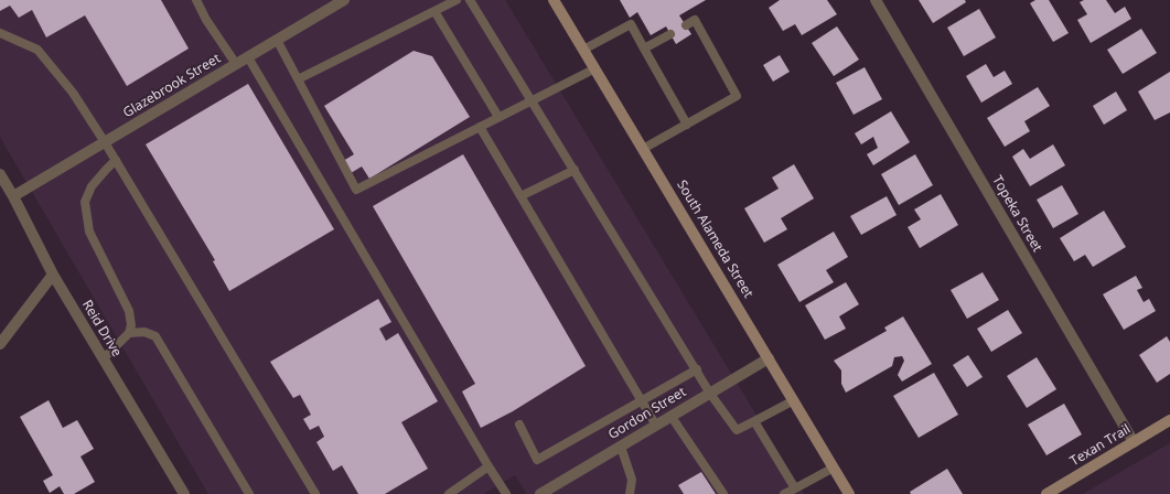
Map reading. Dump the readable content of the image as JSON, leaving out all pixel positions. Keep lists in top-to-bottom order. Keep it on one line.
{"streets":{"main road":["South Alameda Street","Texan Trail"],"street":["Glazebrook Street","Topeka Street","Reid Drive","Gordon Street"]},"crossings":[["Glazebrook Street","Reid Drive"],["Topeka Street","Texan Trail"],["South Alameda Street","Gordon Street"]]}
